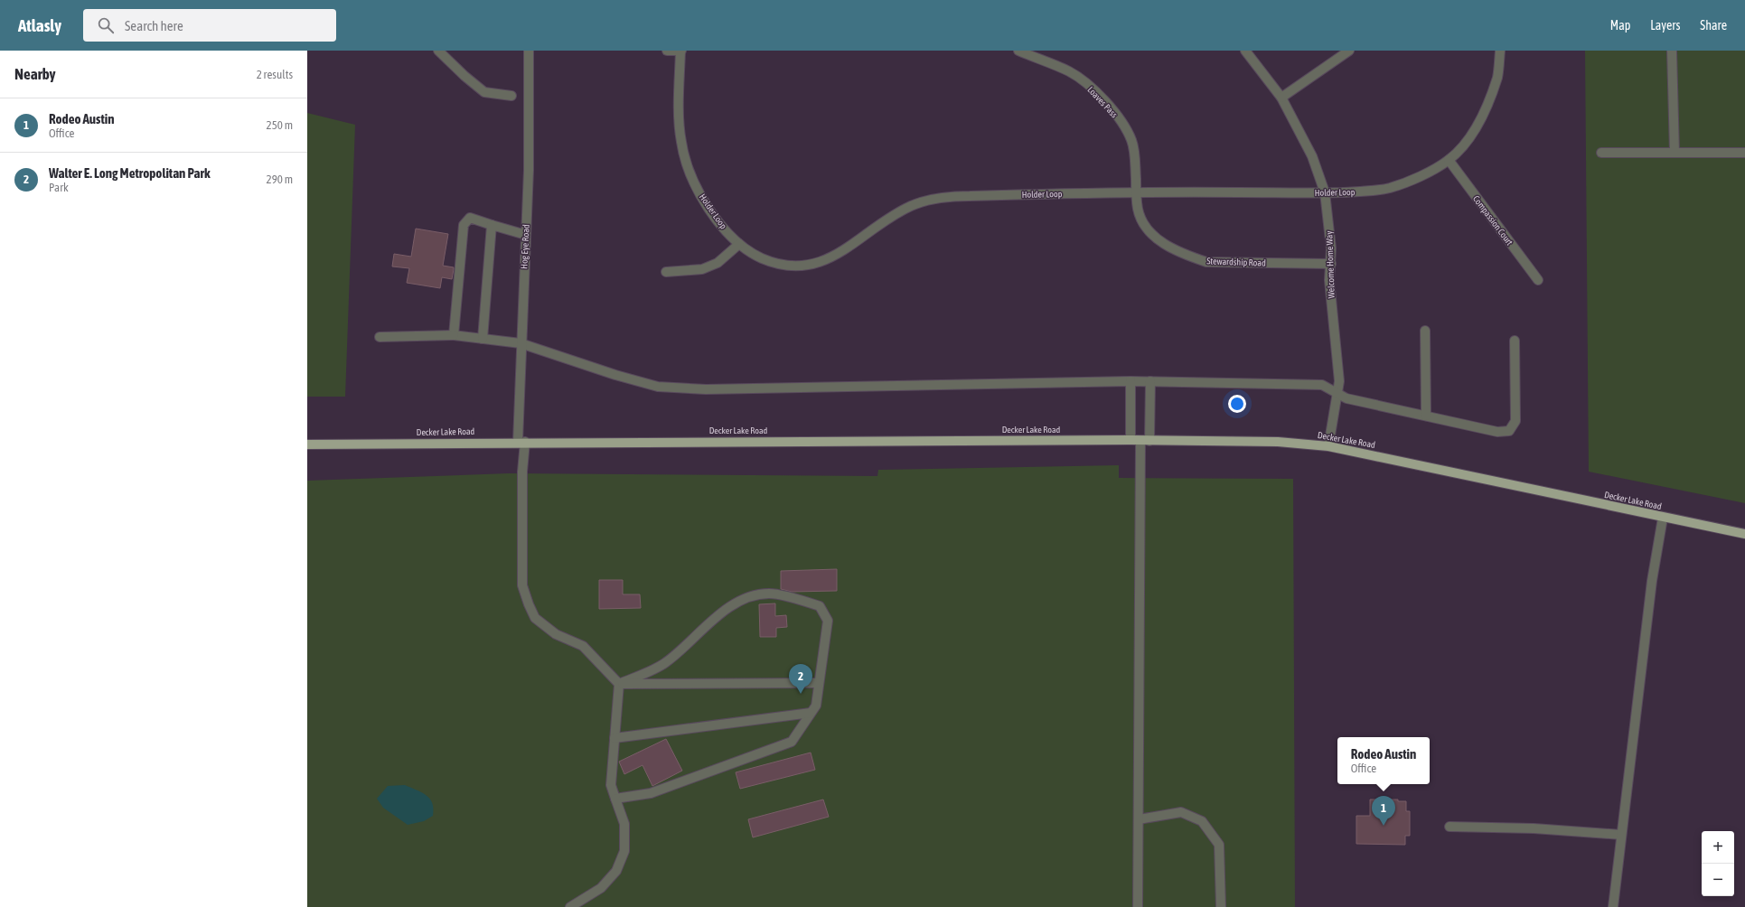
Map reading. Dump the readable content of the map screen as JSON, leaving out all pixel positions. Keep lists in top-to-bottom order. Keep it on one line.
{"streets":{"main road":["Decker Lake Road"],"street":["Loaves Pass","Holder Loop","Compassion Court","Hog Eye Road","Stewardship Road","Welcome Home Way"]},"crossings":[["Loaves Pass","Holder Loop"],["Loaves Pass","Stewardship Road"],["Holder Loop","Compassion Court"],["Holder Loop","Stewardship Road"],["Holder Loop","Welcome Home Way"],["Hog Eye Road","Decker Lake Road"],["Stewardship Road","Welcome Home Way"],["Welcome Home Way","Decker Lake Road"]],"page":{"header":"Atlasly","search":"Search here","nav":["Map","Layers","Share"],"heading":["Nearby","2 results"],"list":[{"mark":"1","name":"Rodeo Austin","note":"Office","value":"250 m"},{"mark":"2","name":"Walter E. Long Metropolitan Park","note":"Park","value":"290 m"}],"pins":["2","1"],"popup":["Rodeo Austin","Office"],"map_buttons":["+","−"]}}
